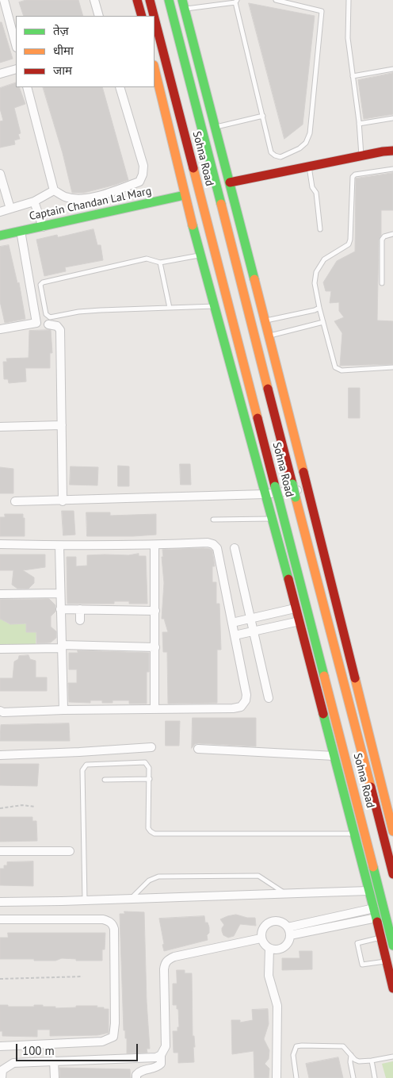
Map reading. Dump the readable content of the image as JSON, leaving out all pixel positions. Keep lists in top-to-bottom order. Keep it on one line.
{"streets":{"main road":["Sohna Road","Captain Chandan Lal Marg"]},"legend":["तेज़","धीमा","जाम"],"scale_bar":"100 m"}
